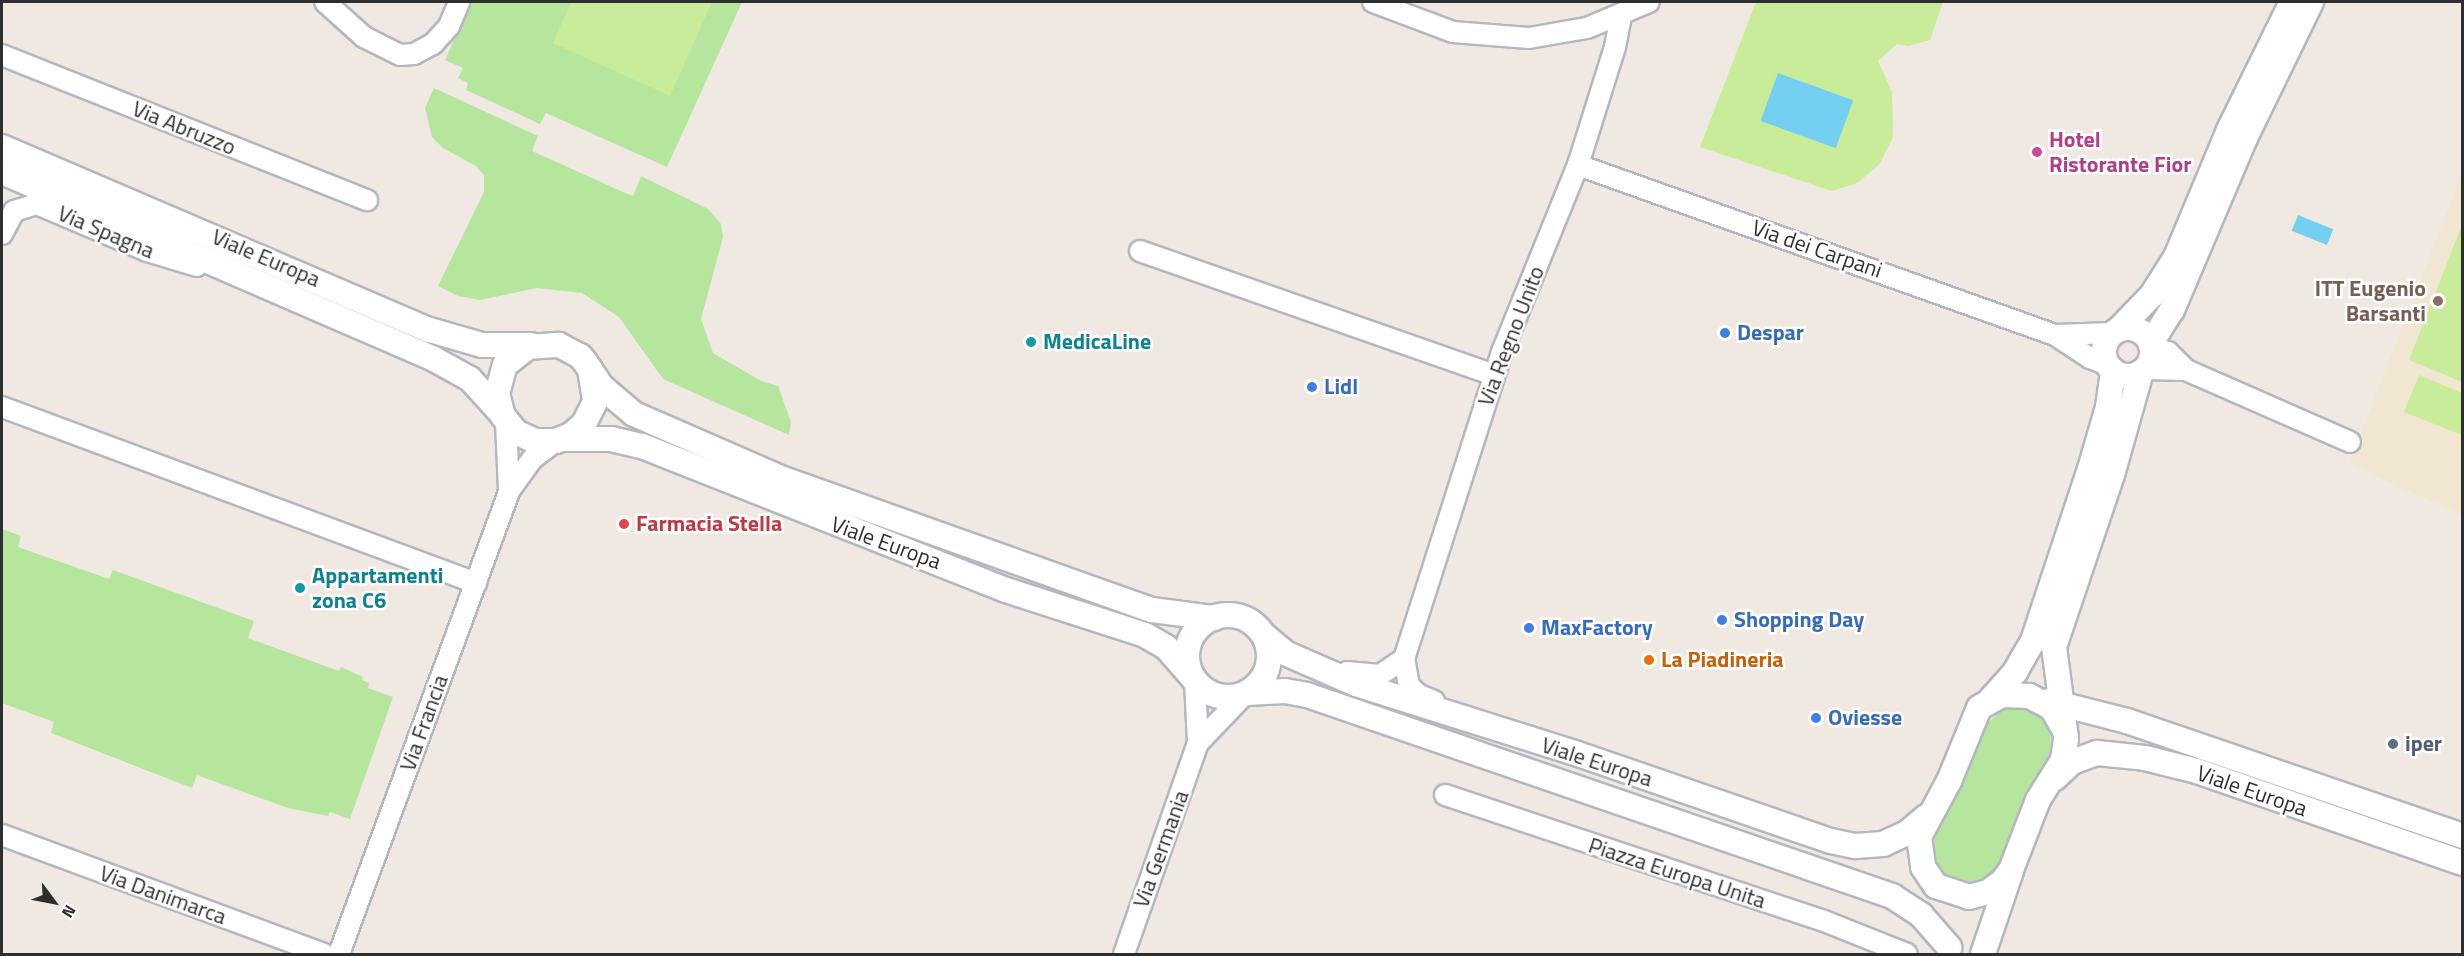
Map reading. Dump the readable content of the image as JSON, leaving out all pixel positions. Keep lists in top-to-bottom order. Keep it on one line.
{"streets":{"street":["Via Abruzzo","Via Spagna","Via dei Carpani","Viale Europa","Via Regno Unito","Via Francia","Via Germania","Piazza Europa Unita","Via Danimarca"]},"crossings":[["Via Spagna","Viale Europa"],["Via dei Carpani","Via Regno Unito"],["Viale Europa","Via Francia"],["Viale Europa","Via Germania"]],"places":["Hotel Ristorante Fior","ITT Eugenio Barsanti","Despar","MedicaLine","Lidl","Farmacia Stella","Appartamenti zona C6","Shopping Day","MaxFactory","La Piadineria","Oviesse","iper"],"north":"bottom right"}
